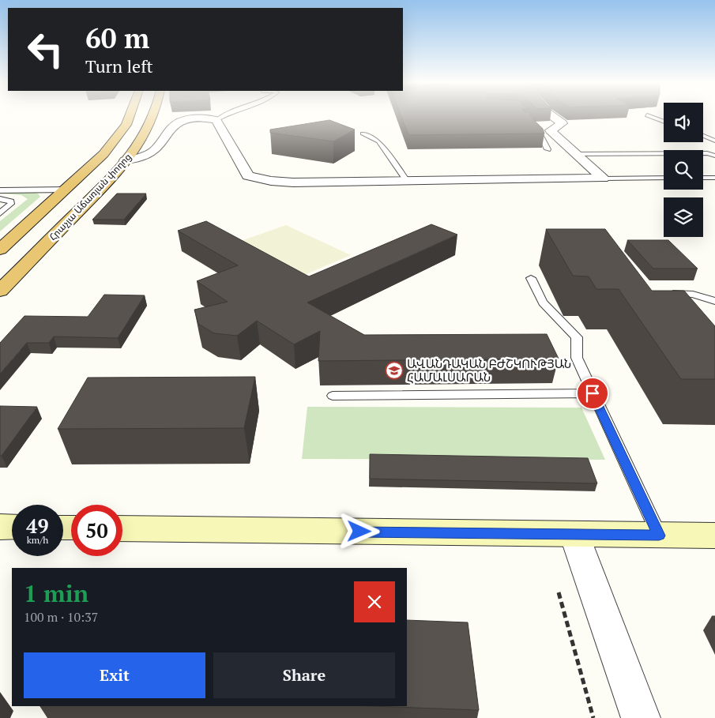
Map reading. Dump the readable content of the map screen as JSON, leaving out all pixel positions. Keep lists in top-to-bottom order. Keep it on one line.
{"streets":{"highway":["Հրաչյա Աճառյան փողոց"]},"places":{"school or university":["ԱՎԱՆԴԱԿԱՆ ԲԺՇԿՈՒԹՅԱՆ ՀԱՄԱԼՍԱՐԱՆ"]},"page":{"turn":["60 m","Turn left"],"speed":"49 km/h","limit":"50","heading":["1 min","100 m · 10:37"],"buttons":["Exit","Share"]}}
